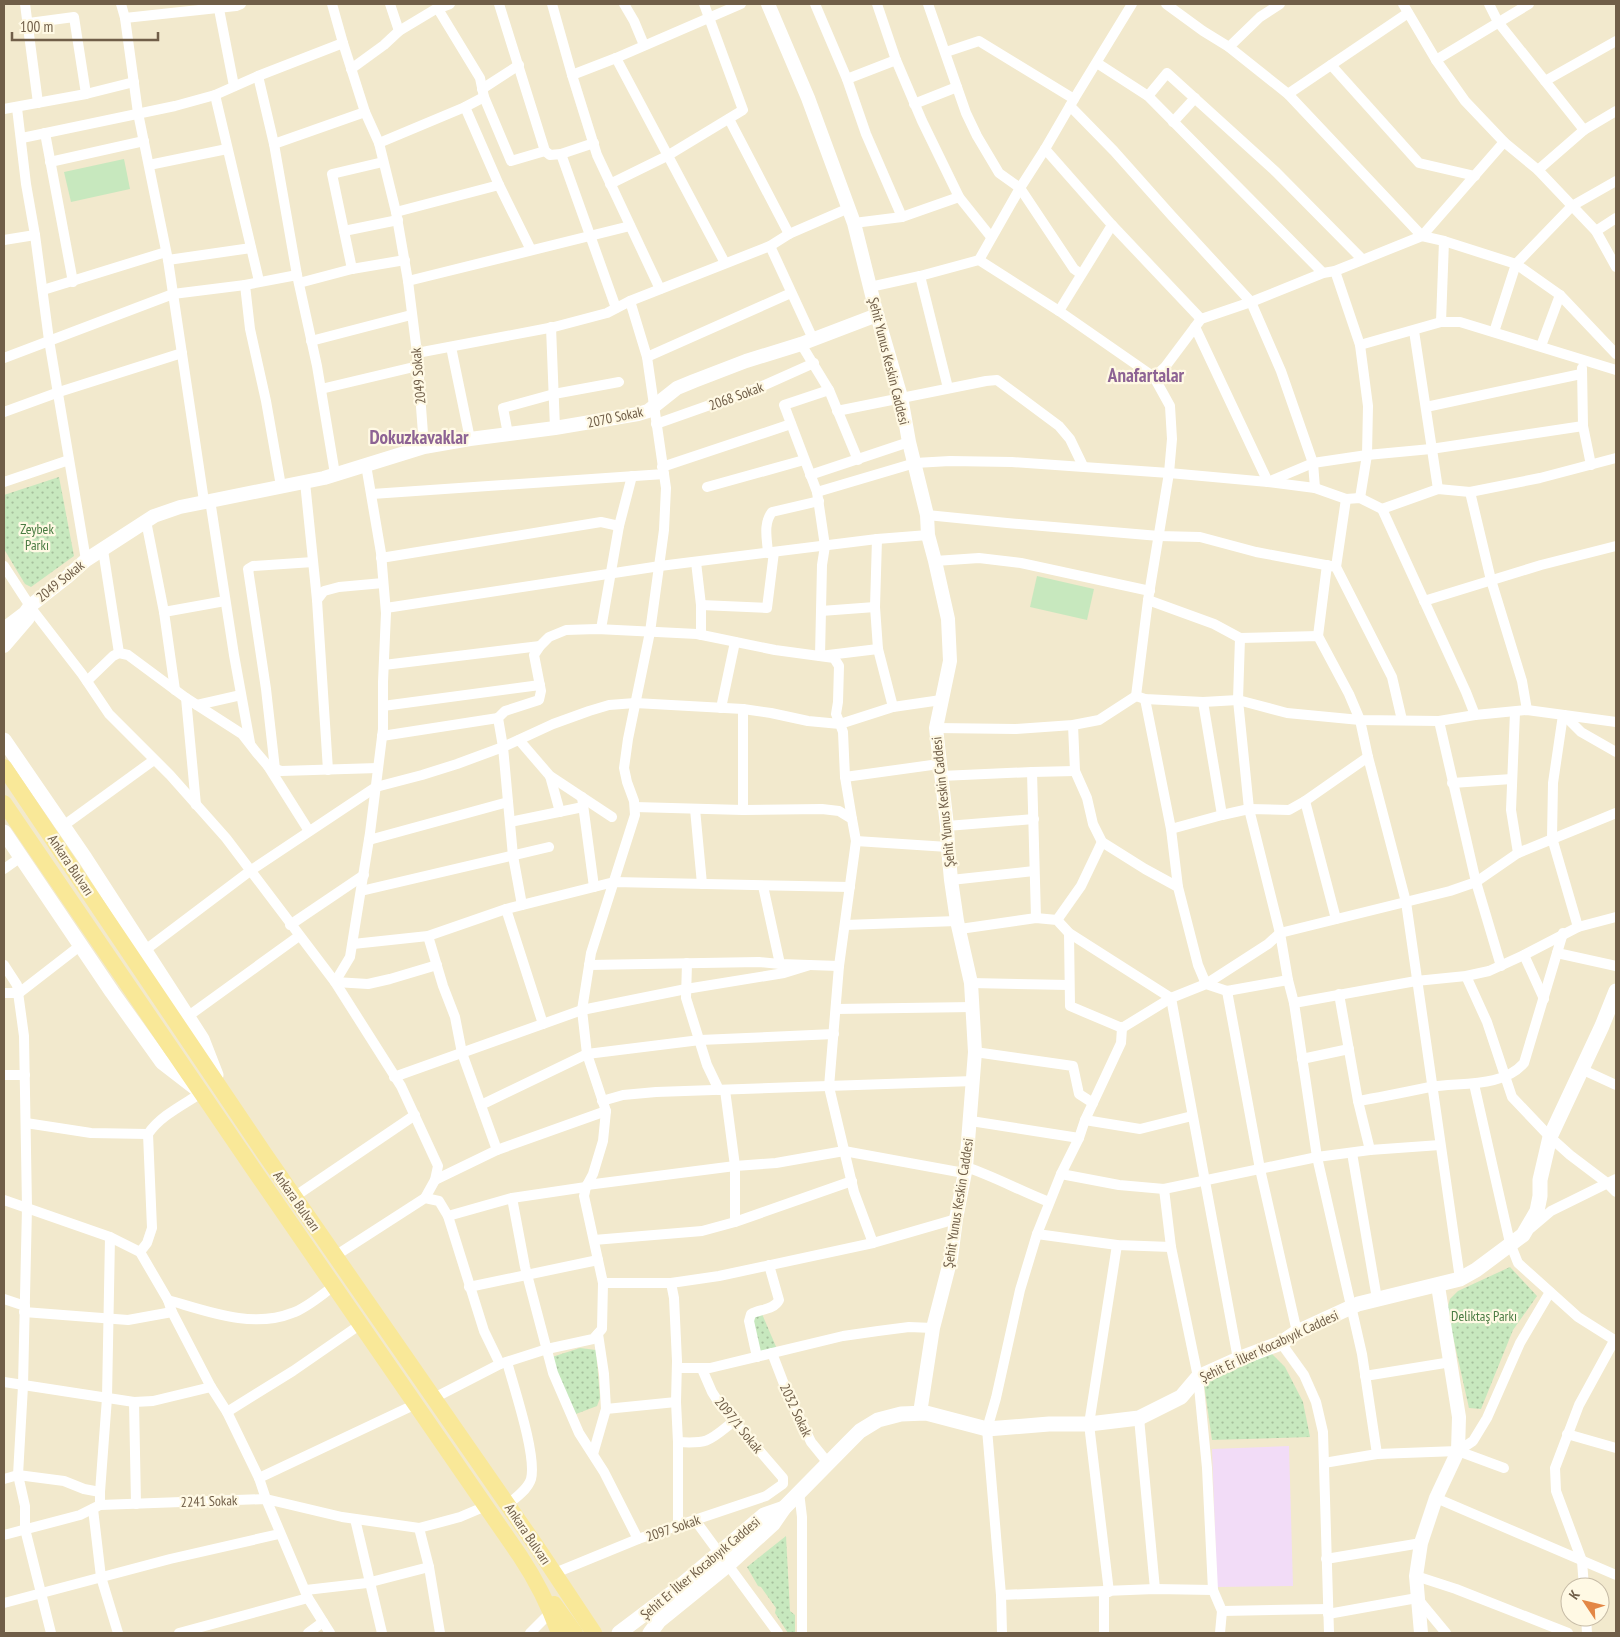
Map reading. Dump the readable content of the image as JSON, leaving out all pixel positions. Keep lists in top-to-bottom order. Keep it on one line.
{"streets":{"main road":["Ankara Bulvarı","Şehit Er İlker Kocabıyık Caddesi"],"street":["Şehit Yunus Keskin Caddesi","2049 Sokak","2068 Sokak","2070 Sokak","2032 Sokak","2097/1 Sokak","2241 Sokak","2097 Sokak"]},"crossings":[["Şehit Yunus Keskin Caddesi","2070 Sokak"],["Şehit Yunus Keskin Caddesi","Şehit Er İlker Kocabıyık Caddesi"],["2049 Sokak","2070 Sokak"],["Ankara Bulvarı","2097 Sokak"],["Şehit Er İlker Kocabıyık Caddesi","2032 Sokak"],["2097/1 Sokak","2097 Sokak"]],"districts":["Anafartalar","Dokuzkavaklar"],"parks":["Zeybek Parkı","Deliktaş Parkı"],"scale_bar":"100 m","north":"top left"}
